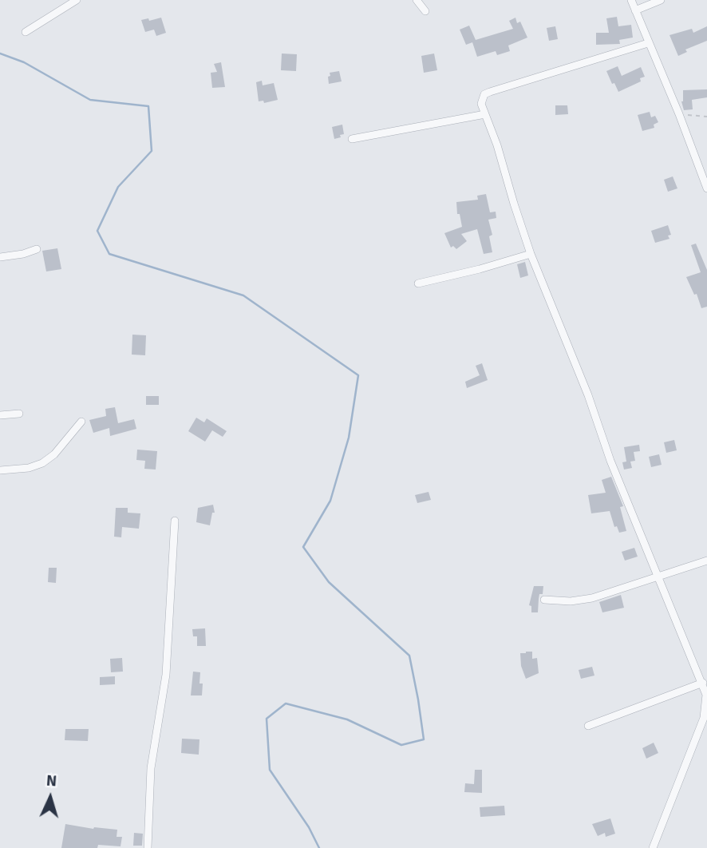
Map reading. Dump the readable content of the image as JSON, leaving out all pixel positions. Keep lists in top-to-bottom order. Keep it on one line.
{"north":"top"}
